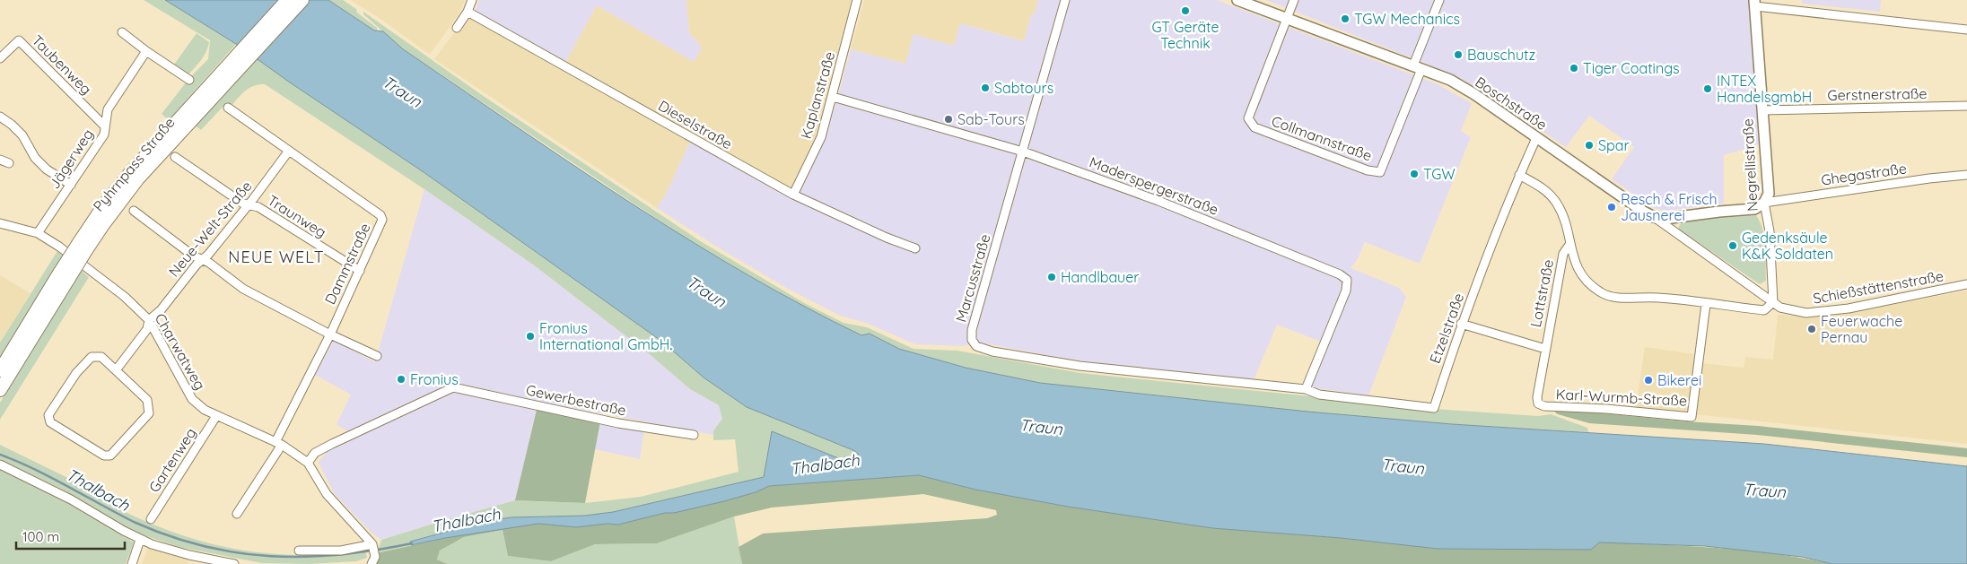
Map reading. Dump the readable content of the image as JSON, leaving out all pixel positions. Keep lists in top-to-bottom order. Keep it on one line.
{"streets":{"main road":["Boschstraße","Pyhrnpass Straße","Negrellistraße"],"street":["Taubenweg","Gerstnerstraße","Kaplanstraße","Dieselstraße","Collmannstraße","Jägerweg","Ghegastraße","Maderspergerstraße","Traunweg","Neue-Welt-Straße","Dammstraße","Marcusstraße","Schießstättenstraße","Lottstraße","Etzelstraße","Charwatweg","Karl-Wurmb-Straße","Gewerbestraße","Gartenweg"]},"crossings":[["Taubenweg","Jägerweg"],["Gerstnerstraße","Negrellistraße"],["Kaplanstraße","Dieselstraße"],["Kaplanstraße","Maderspergerstraße"],["Boschstraße","Collmannstraße"],["Boschstraße","Negrellistraße"],["Boschstraße","Schießstättenstraße"],["Boschstraße","Etzelstraße"],["Jägerweg","Charwatweg"],["Negrellistraße","Ghegastraße"],["Negrellistraße","Schießstättenstraße"],["Maderspergerstraße","Marcusstraße"],["Maderspergerstraße","Etzelstraße"],["Traunweg","Neue-Welt-Straße"],["Traunweg","Dammstraße"],["Neue-Welt-Straße","Dammstraße"],["Neue-Welt-Straße","Charwatweg"],["Dammstraße","Charwatweg"],["Marcusstraße","Etzelstraße"],["Lottstraße","Etzelstraße"],["Lottstraße","Karl-Wurmb-Straße"],["Charwatweg","Gewerbestraße"],["Charwatweg","Gartenweg"]],"districts":["NEUE WELT"],"water":["Traun","Thalbach"],"places":["GT Geräte Technik","TGW Mechanics","Bauschutz","Tiger Coatings","Sabtours","INTEX HandelsgmbH","Sab-Tours","Spar","TGW","Resch & Frisch Jausnerei","Gedenksäule K&K Soldaten","Handlbauer","Feuerwache Pernau","Fronius International GmbH.","Fronius","Bikerei"],"scale_bar":"100 m"}
